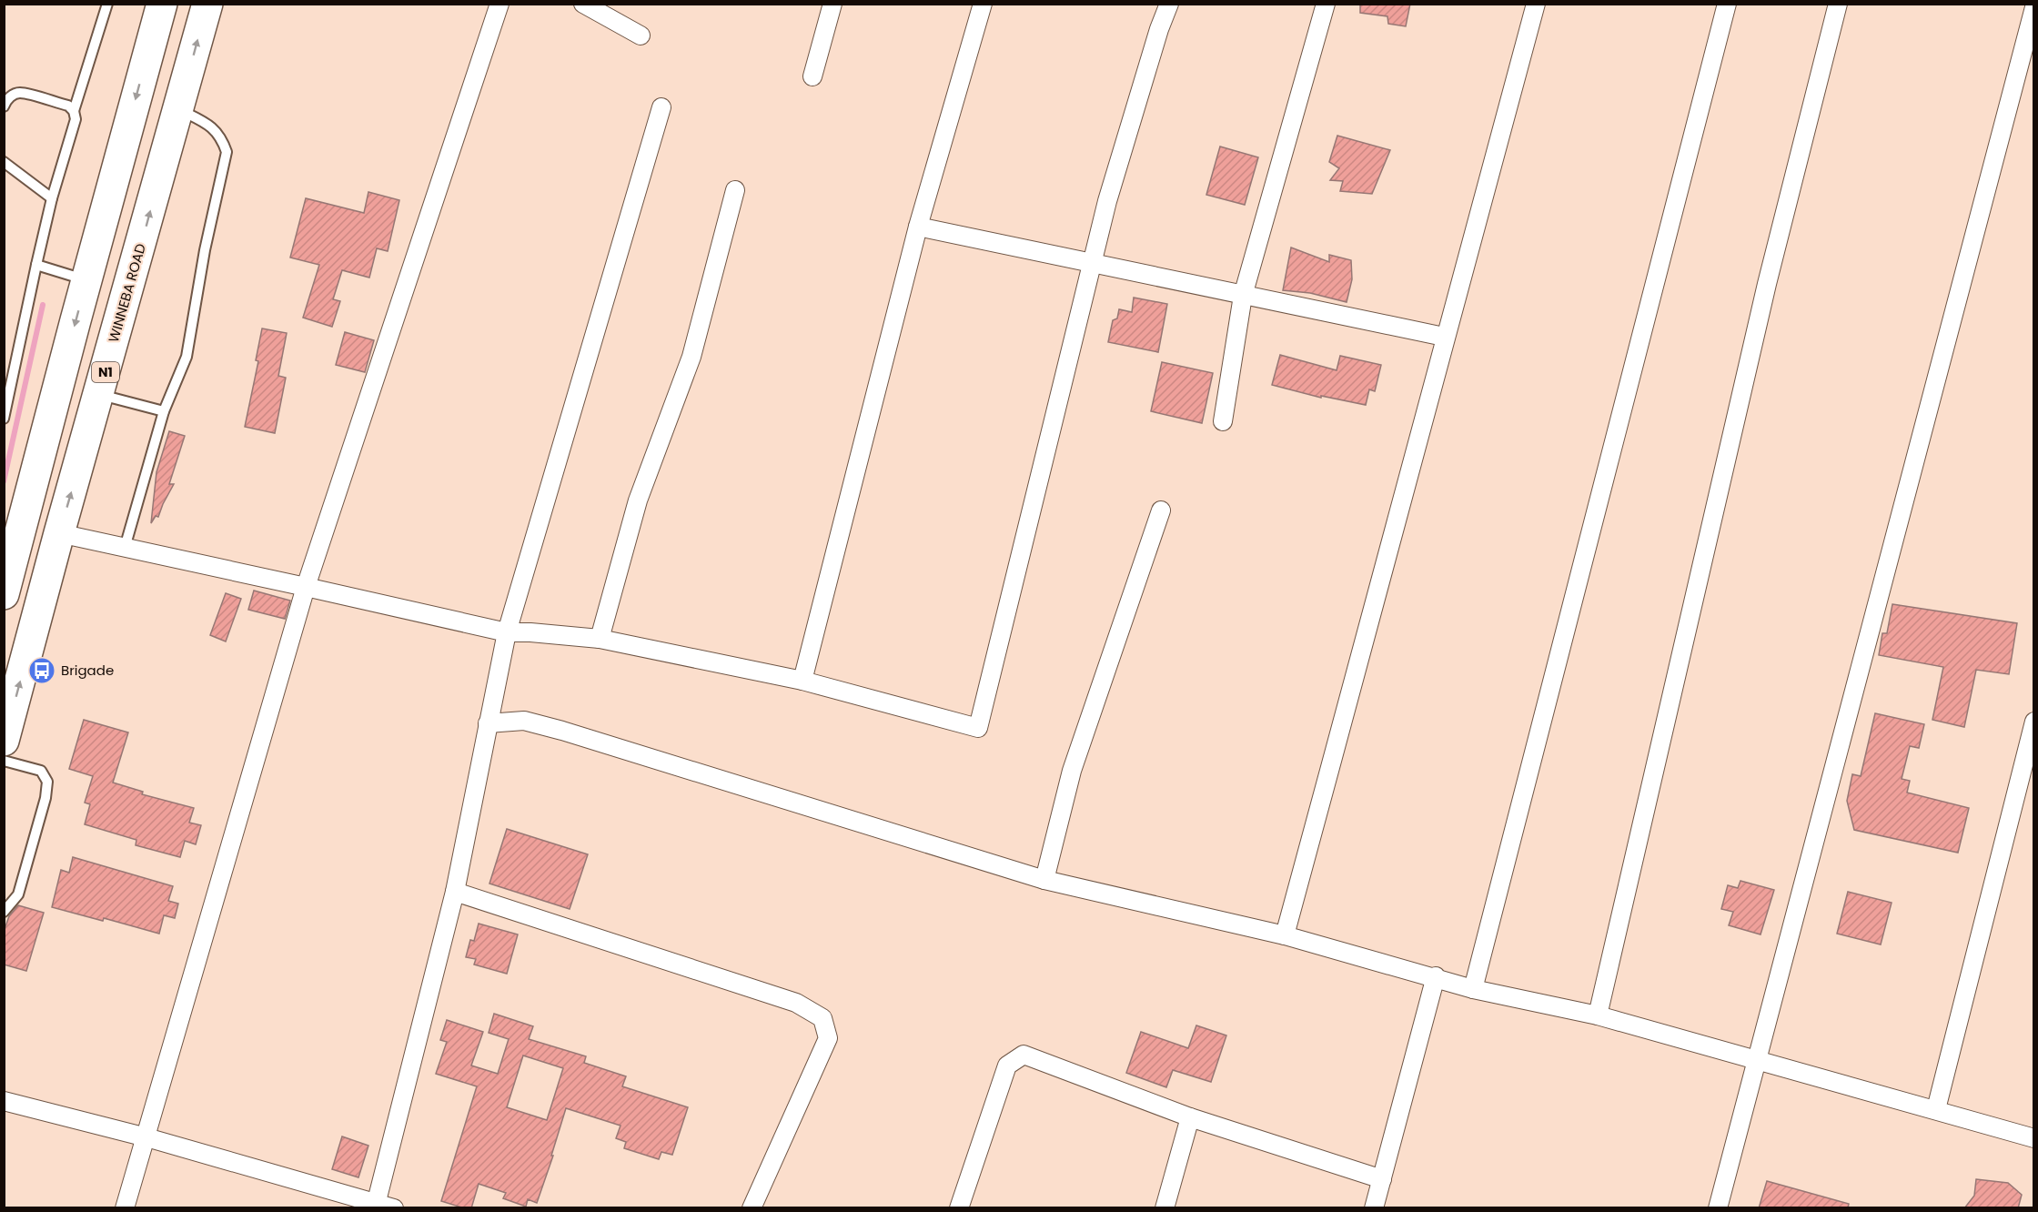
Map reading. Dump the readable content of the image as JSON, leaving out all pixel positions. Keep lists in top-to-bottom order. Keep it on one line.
{"streets":{"highway":["WINNEBA ROAD","N1"]},"places":{"bus stop":["Brigade"]}}
